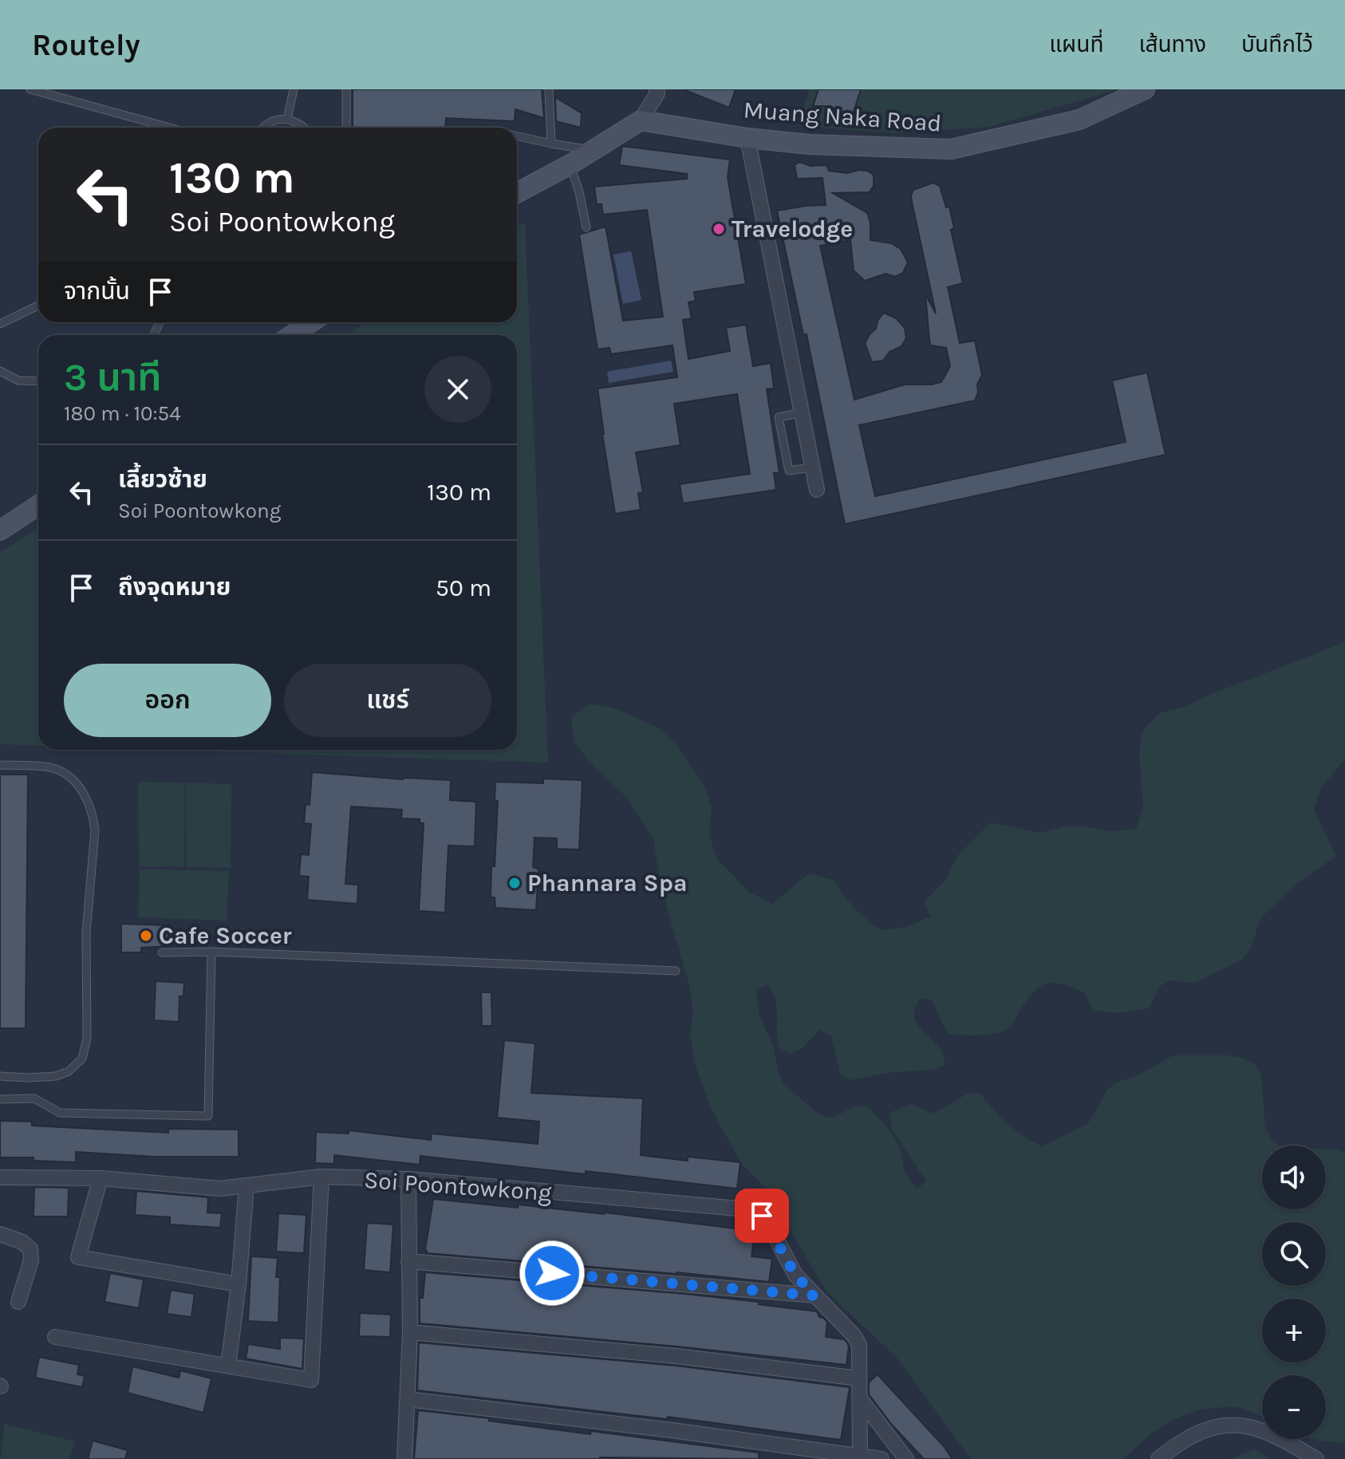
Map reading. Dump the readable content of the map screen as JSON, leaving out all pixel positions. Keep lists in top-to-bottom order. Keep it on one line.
{"streets":{"street":["Muang Naka Road","Soi Poontowkong"]},"places":["Travelodge","Phannara Spa","Cafe Soccer"],"page":{"header":"Routely","nav":["แผนที่","เส้นทาง","บันทึกไว้"],"turn":["130 m","Soi Poontowkong"],"then":"จากนั้น","heading":["3 นาที","180 m · 10:54"],"list":[{"name":"เลี้ยวซ้าย","note":"Soi Poontowkong","value":"130 m"},{"name":"ถึงจุดหมาย","value":"50 m"}],"buttons":["ออก","แชร์"],"map_buttons":["+","−"]}}
